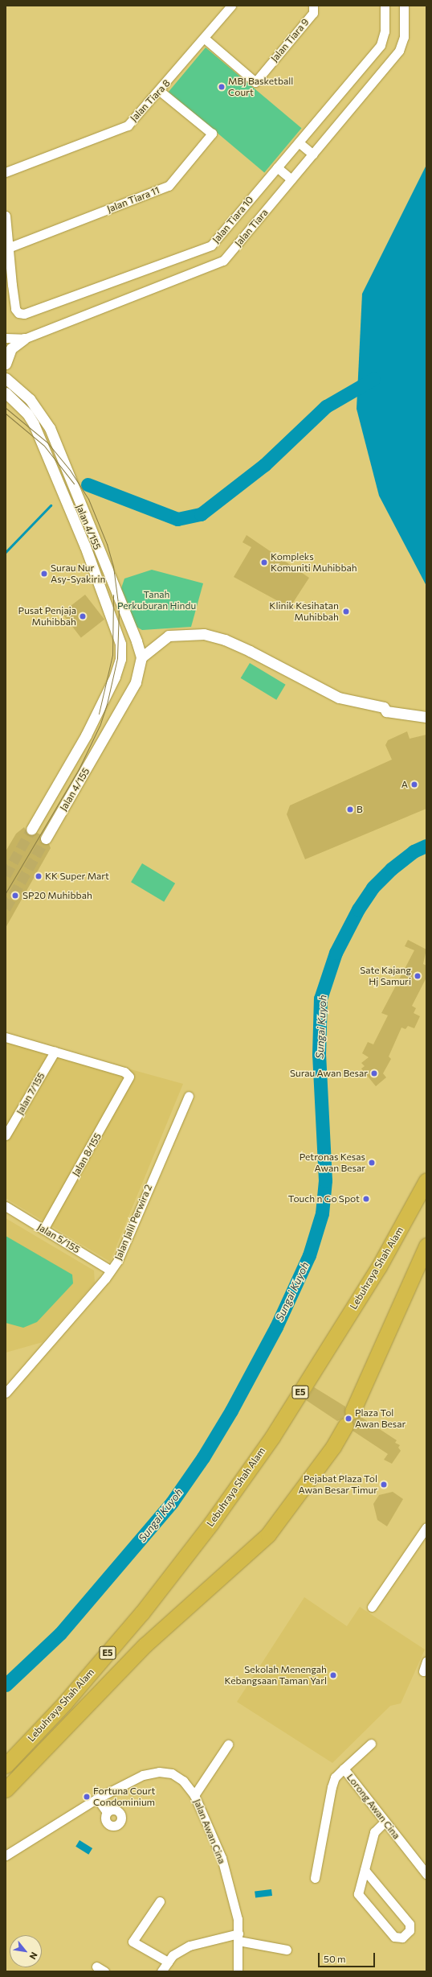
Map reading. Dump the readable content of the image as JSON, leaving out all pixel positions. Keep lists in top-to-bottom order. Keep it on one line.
{"streets":{"highway":["Lebuhraya Shah Alam","E5"],"street":["Jalan Tiara 9","Jalan Tiara 8","Jalan Tiara 11","Jalan Tiara 10","Jalan Tiara","Jalan 4/155","Jalan 7/155","Jalan 8/155","Jalan Jalil Perwira 2","Jalan 5/155","Lorong Awan Cina","Jalan Awan Cina"]},"crossings":[["Jalan Tiara 9","Jalan Tiara 8"],["Jalan Tiara 8","Jalan Tiara 11"],["Jalan Tiara 11","Jalan Tiara 10"],["Jalan 7/155","Jalan 8/155"],["Jalan 8/155","Jalan 5/155"],["Jalan Jalil Perwira 2","Jalan 5/155"]],"water":["Sungai Kuyoh"],"parks":["Tanah Perkuburan Hindu"],"places":["MBJ Basketball Court","Kompleks Komuniti Muhibbah","Surau Nur Asy-Syakirin","Klinik Kesihatan Muhibbah","Pusat Penjaja Muhibbah","A","B","KK Super Mart","SP20 Muhibbah","Sate Kajang Hj Samuri","Surau Awan Besar","Petronas Kesas Awan Besar","Touch n Go Spot","Plaza Tol Awan Besar","Pejabat Plaza Tol Awan Besar Timur","Sekolah Menengah Kebangsaan Taman Yarl","Fortuna Court Condominium"],"scale_bar":"50 m","north":"bottom right"}
